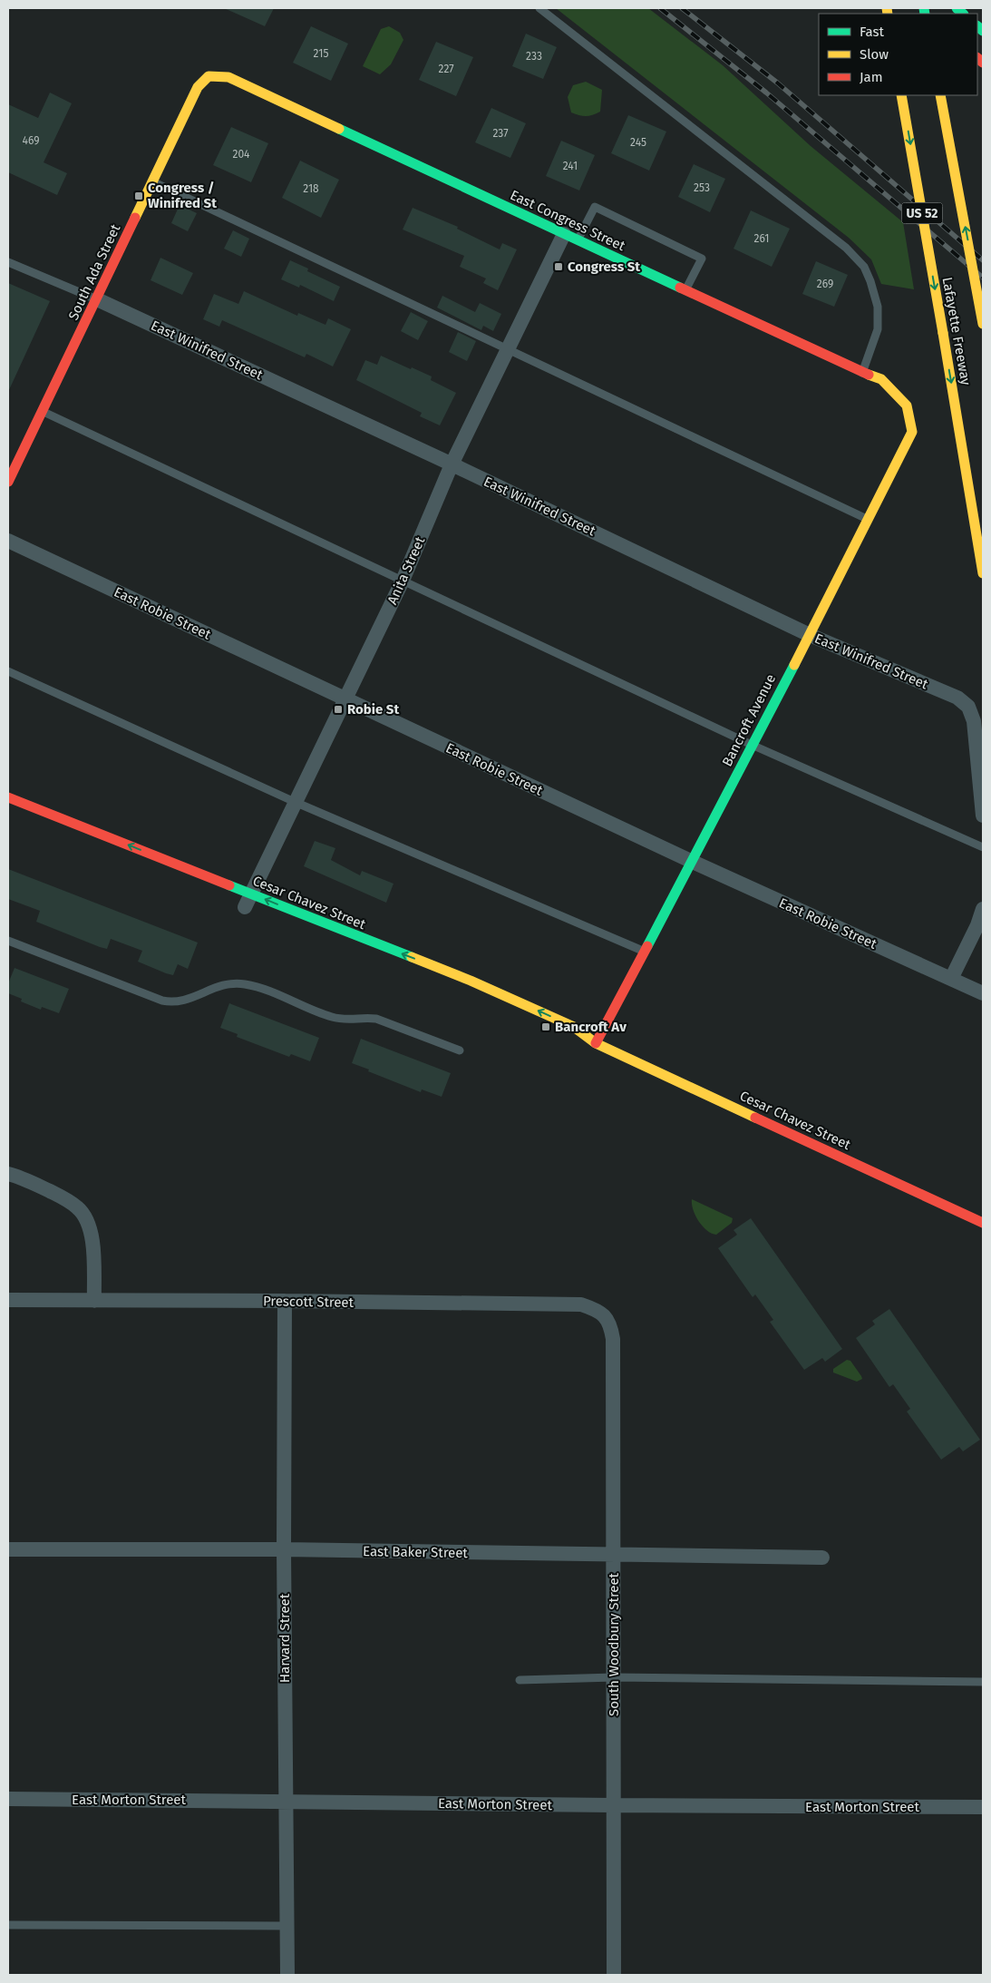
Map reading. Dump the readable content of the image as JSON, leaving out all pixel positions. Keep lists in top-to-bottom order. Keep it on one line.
{"streets":{"main road":["US 52","East Congress Street","South Ada Street","Lafayette Freeway","Bancroft Avenue","Cesar Chavez Street"],"street":["East Winifred Street","Anita Street","East Robie Street","Prescott Street","East Baker Street","Harvard Street","South Woodbury Street","East Morton Street"]},"crossings":[["East Congress Street","South Ada Street"],["East Congress Street","Anita Street"],["East Congress Street","Bancroft Avenue"],["South Ada Street","East Winifred Street"],["East Winifred Street","Anita Street"],["East Winifred Street","Bancroft Avenue"],["Anita Street","East Robie Street"],["Anita Street","Cesar Chavez Street"],["East Robie Street","Bancroft Avenue"],["Bancroft Avenue","Cesar Chavez Street"],["Prescott Street","Harvard Street"],["Prescott Street","South Woodbury Street"],["East Baker Street","Harvard Street"],["East Baker Street","South Woodbury Street"],["Harvard Street","East Morton Street"],["South Woodbury Street","East Morton Street"]],"one_way":["Cesar Chavez Street"],"places":{"transit":["Congress / Winifred St","Congress St","Robie St","Bancroft Av"]},"house_numbers":["215","233","227","237","469","245","204","241","253","218","261","269"],"legend":["Fast","Slow","Jam"]}
